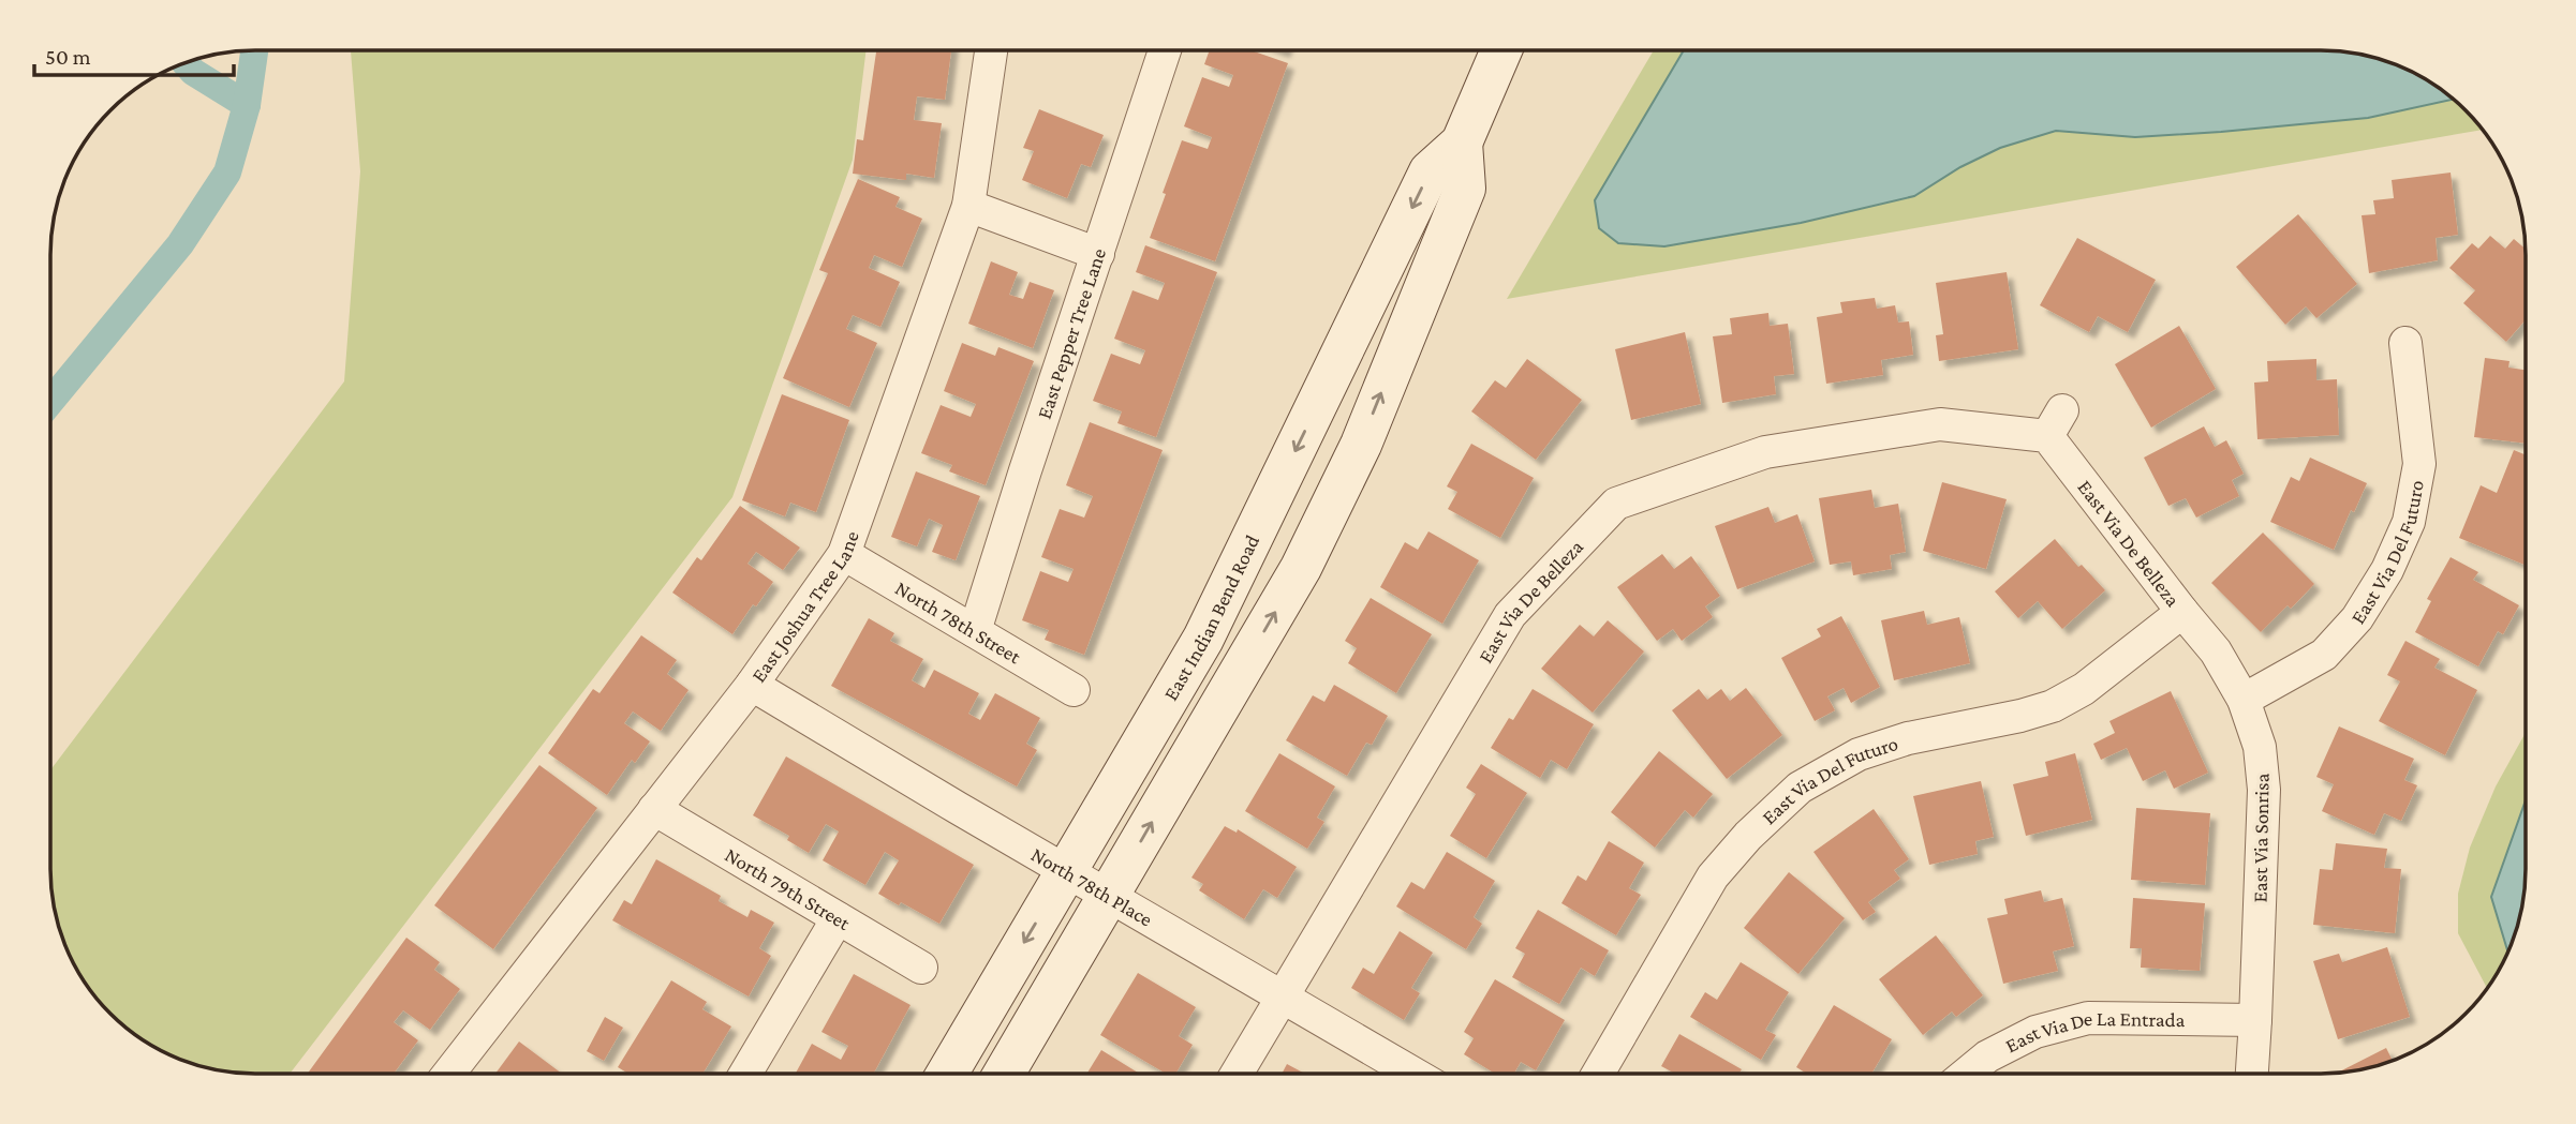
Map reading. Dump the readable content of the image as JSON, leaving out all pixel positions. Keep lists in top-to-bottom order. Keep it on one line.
{"streets":{"main road":["East Indian Bend Road"],"street":["East Pepper Tree Lane","East Via De Belleza","East Via Del Futuro","East Joshua Tree Lane","North 78th Street","East Via Sonrisa","North 78th Place","North 79th Street","East Via De La Entrada"]},"crossings":[["East Pepper Tree Lane","North 78th Street"],["East Via De Belleza","East Via Del Futuro"],["East Via De Belleza","East Via Sonrisa"],["East Via De Belleza","North 78th Place"],["East Via Del Futuro","East Via Sonrisa"],["East Joshua Tree Lane","North 78th Street"],["East Joshua Tree Lane","North 78th Place"],["East Joshua Tree Lane","North 79th Street"],["East Indian Bend Road","North 78th Place"],["East Via Sonrisa","East Via De La Entrada"]],"scale_bar":"50 m"}
